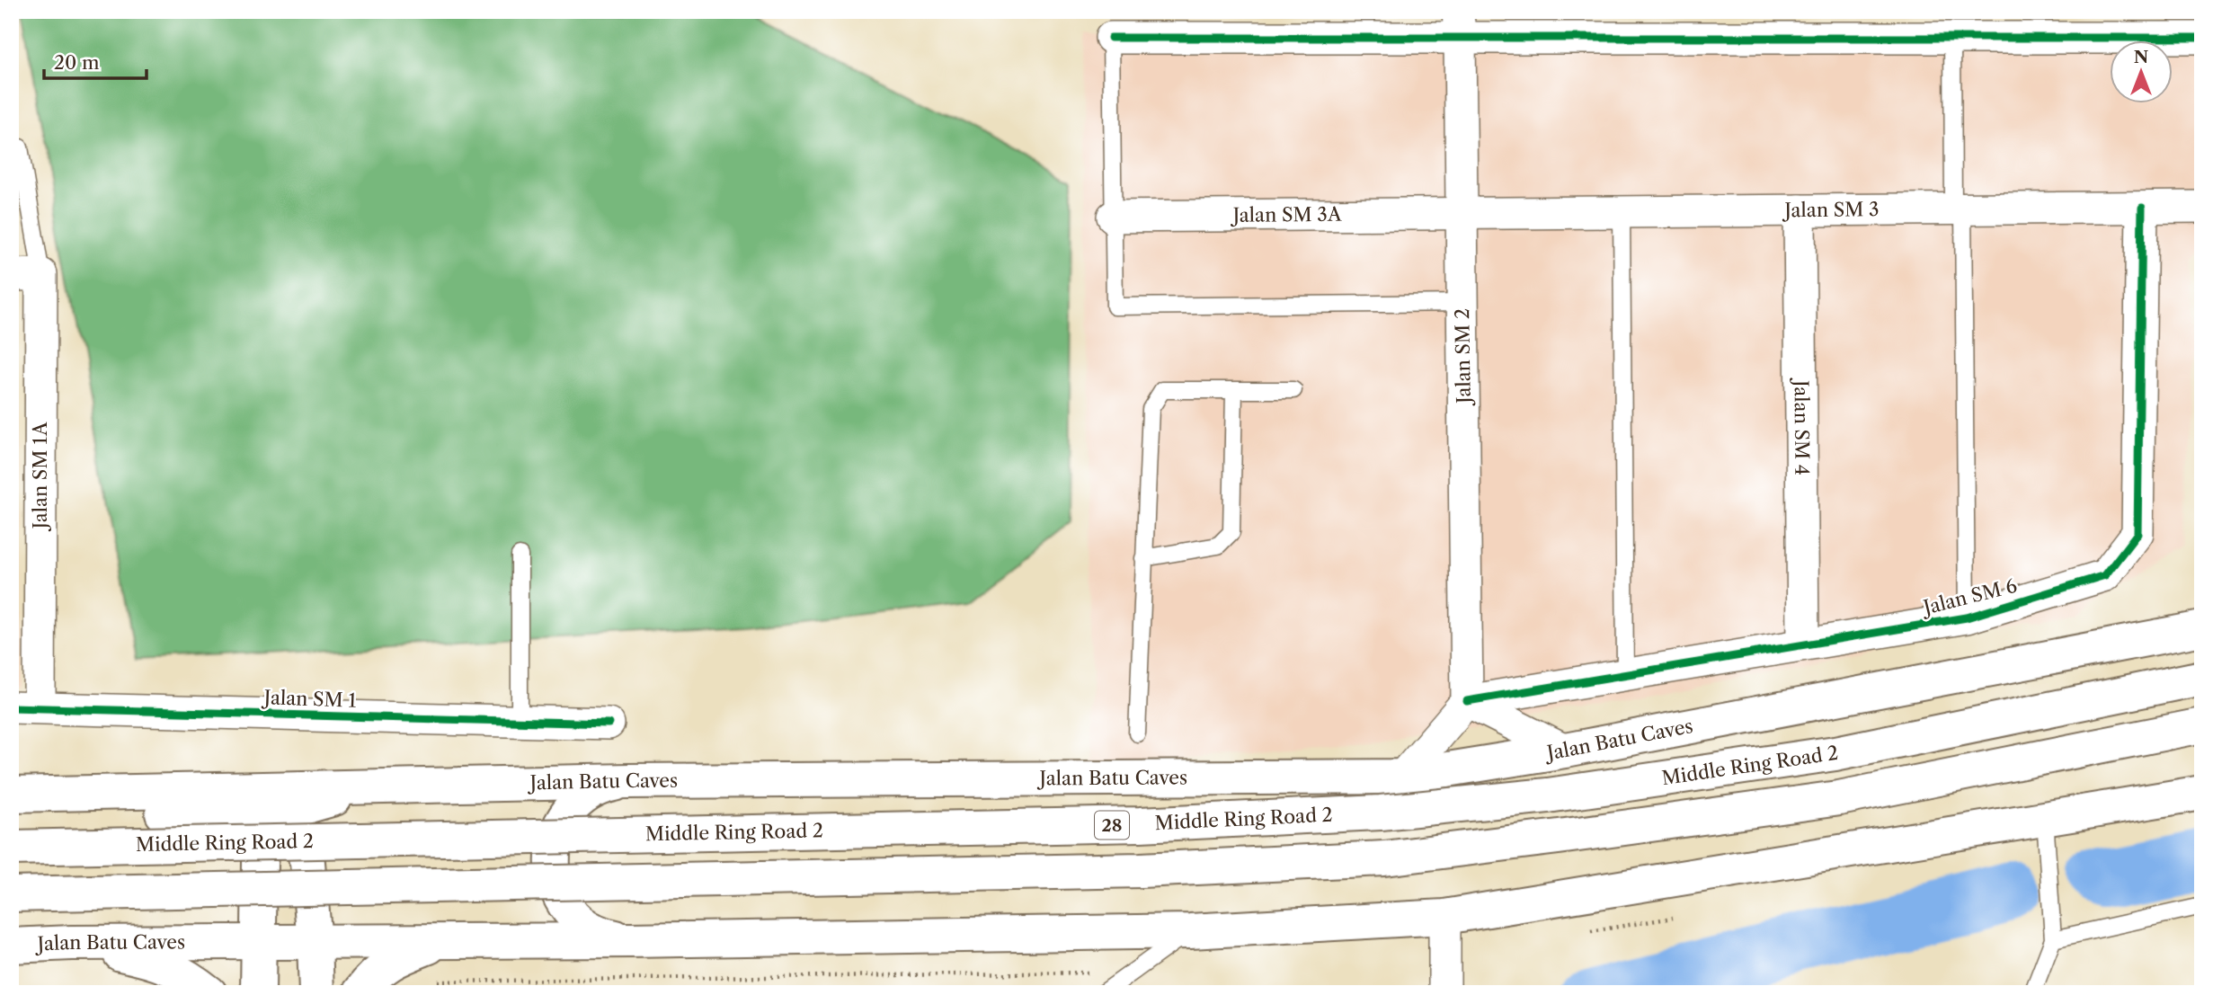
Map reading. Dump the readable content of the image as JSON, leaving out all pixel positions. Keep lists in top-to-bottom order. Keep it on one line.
{"streets":{"main road":["Jalan Batu Caves","Middle Ring Road 2","28"],"street":["Jalan SM 3","Jalan SM 3A","Jalan SM 2","Jalan SM 4","Jalan SM 1A","Jalan SM 6","Jalan SM 1"]},"crossings":[["Jalan SM 3","Jalan SM 3A"],["Jalan SM 3","Jalan SM 2"],["Jalan SM 3","Jalan SM 4"],["Jalan SM 3","Jalan SM 6"],["Jalan SM 3A","Jalan SM 2"],["Jalan SM 2","Jalan SM 6"],["Jalan SM 4","Jalan SM 6"],["Jalan SM 1A","Jalan SM 1"]],"scale_bar":"20 m","north":"top"}
